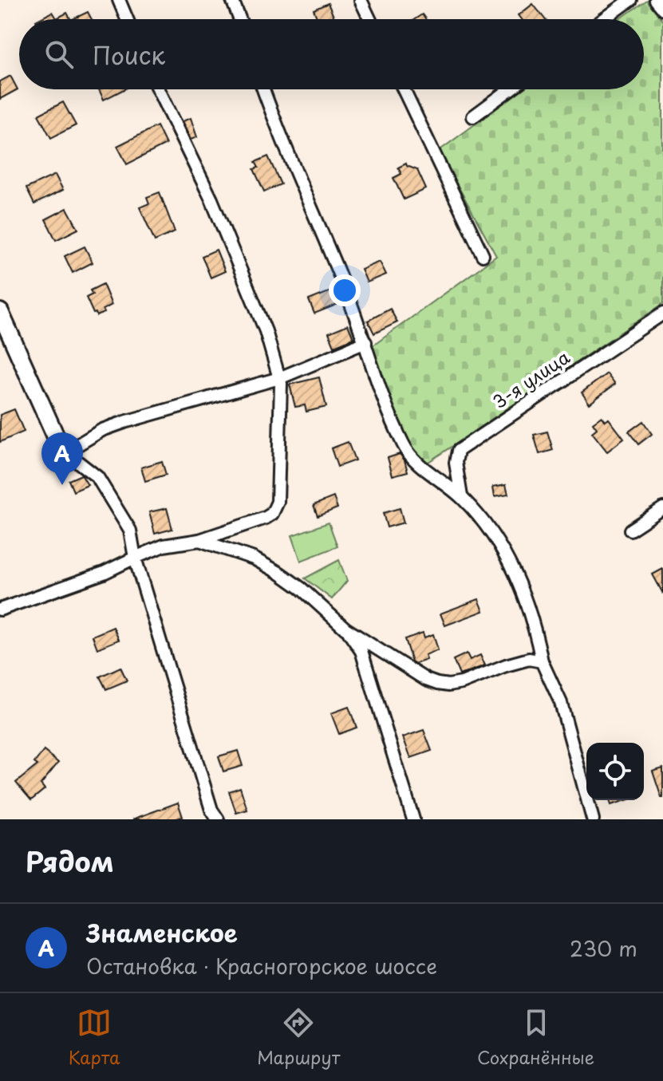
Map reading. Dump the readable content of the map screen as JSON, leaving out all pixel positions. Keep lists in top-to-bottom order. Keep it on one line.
{"streets":{"street":["3-я улица"]},"page":{"search":"Поиск","pins":"A","heading":"Рядом","list":[{"mark":"A","name":"Знаменское","note":"Остановка · Красногорское шоссе","value":"230 m"}],"nav":["Карта","Маршрут","Сохранённые"]}}
